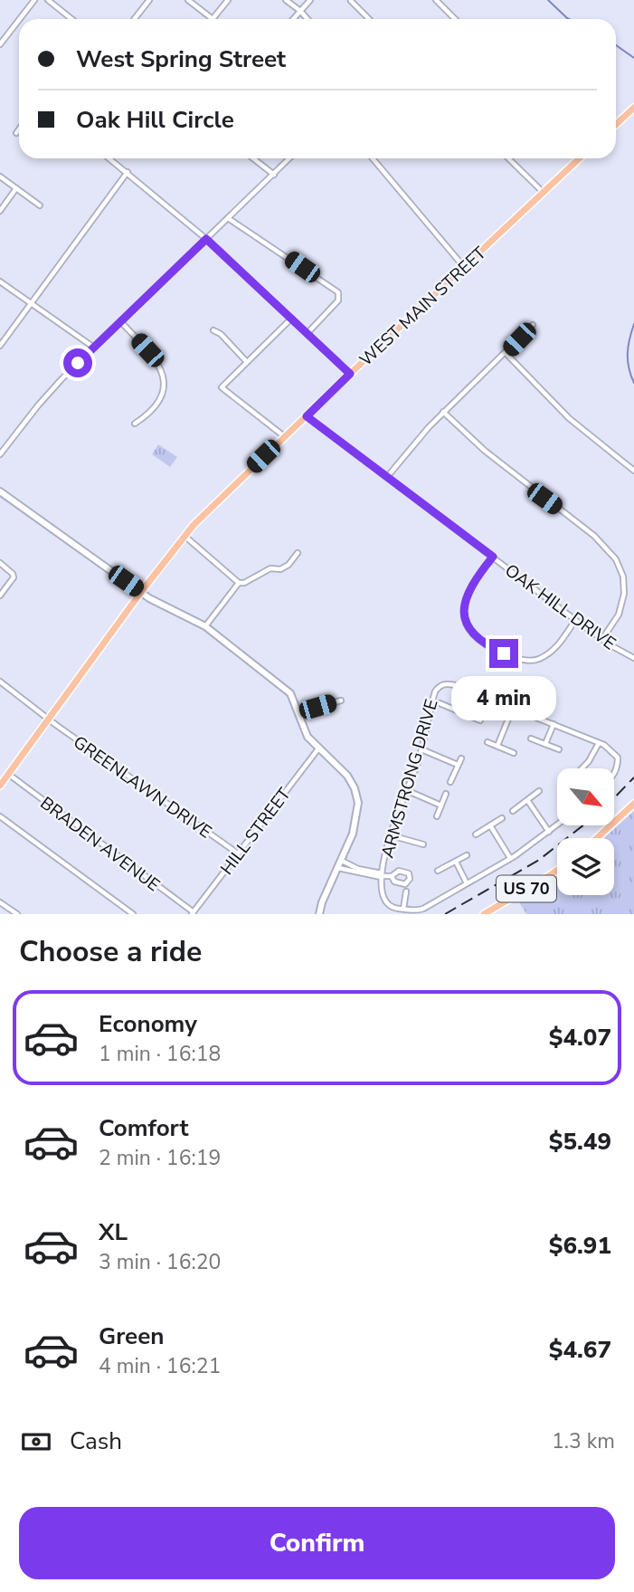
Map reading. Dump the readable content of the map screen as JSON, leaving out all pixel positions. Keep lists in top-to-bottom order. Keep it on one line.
{"streets":{"main road":["WEST MAIN STREET","US 70"],"street":["OAK HILL DRIVE","ARMSTRONG DRIVE","GREENLAWN DRIVE","HILL STREET","BRADEN AVENUE"]},"crossings":[["WEST MAIN STREET","OAK HILL DRIVE"],["WEST MAIN STREET","GREENLAWN DRIVE"],["WEST MAIN STREET","BRADEN AVENUE"],["GREENLAWN DRIVE","HILL STREET"],["HILL STREET","BRADEN AVENUE"]],"north":"bottom right","page":{"banner":["West Spring Street","Oak Hill Circle"],"bubble":"4 min","heading":"Choose a ride","list":[{"name":"Economy","note":"1 min · 16:18","value":"$4.07"},{"name":"Comfort","note":"2 min · 16:19","value":"$5.49"},{"name":"XL","note":"3 min · 16:20","value":"$6.91"},{"name":"Green","note":"4 min · 16:21","value":"$4.67"}],"pay":["Cash","1.3 km"],"buttons":"Confirm"}}
